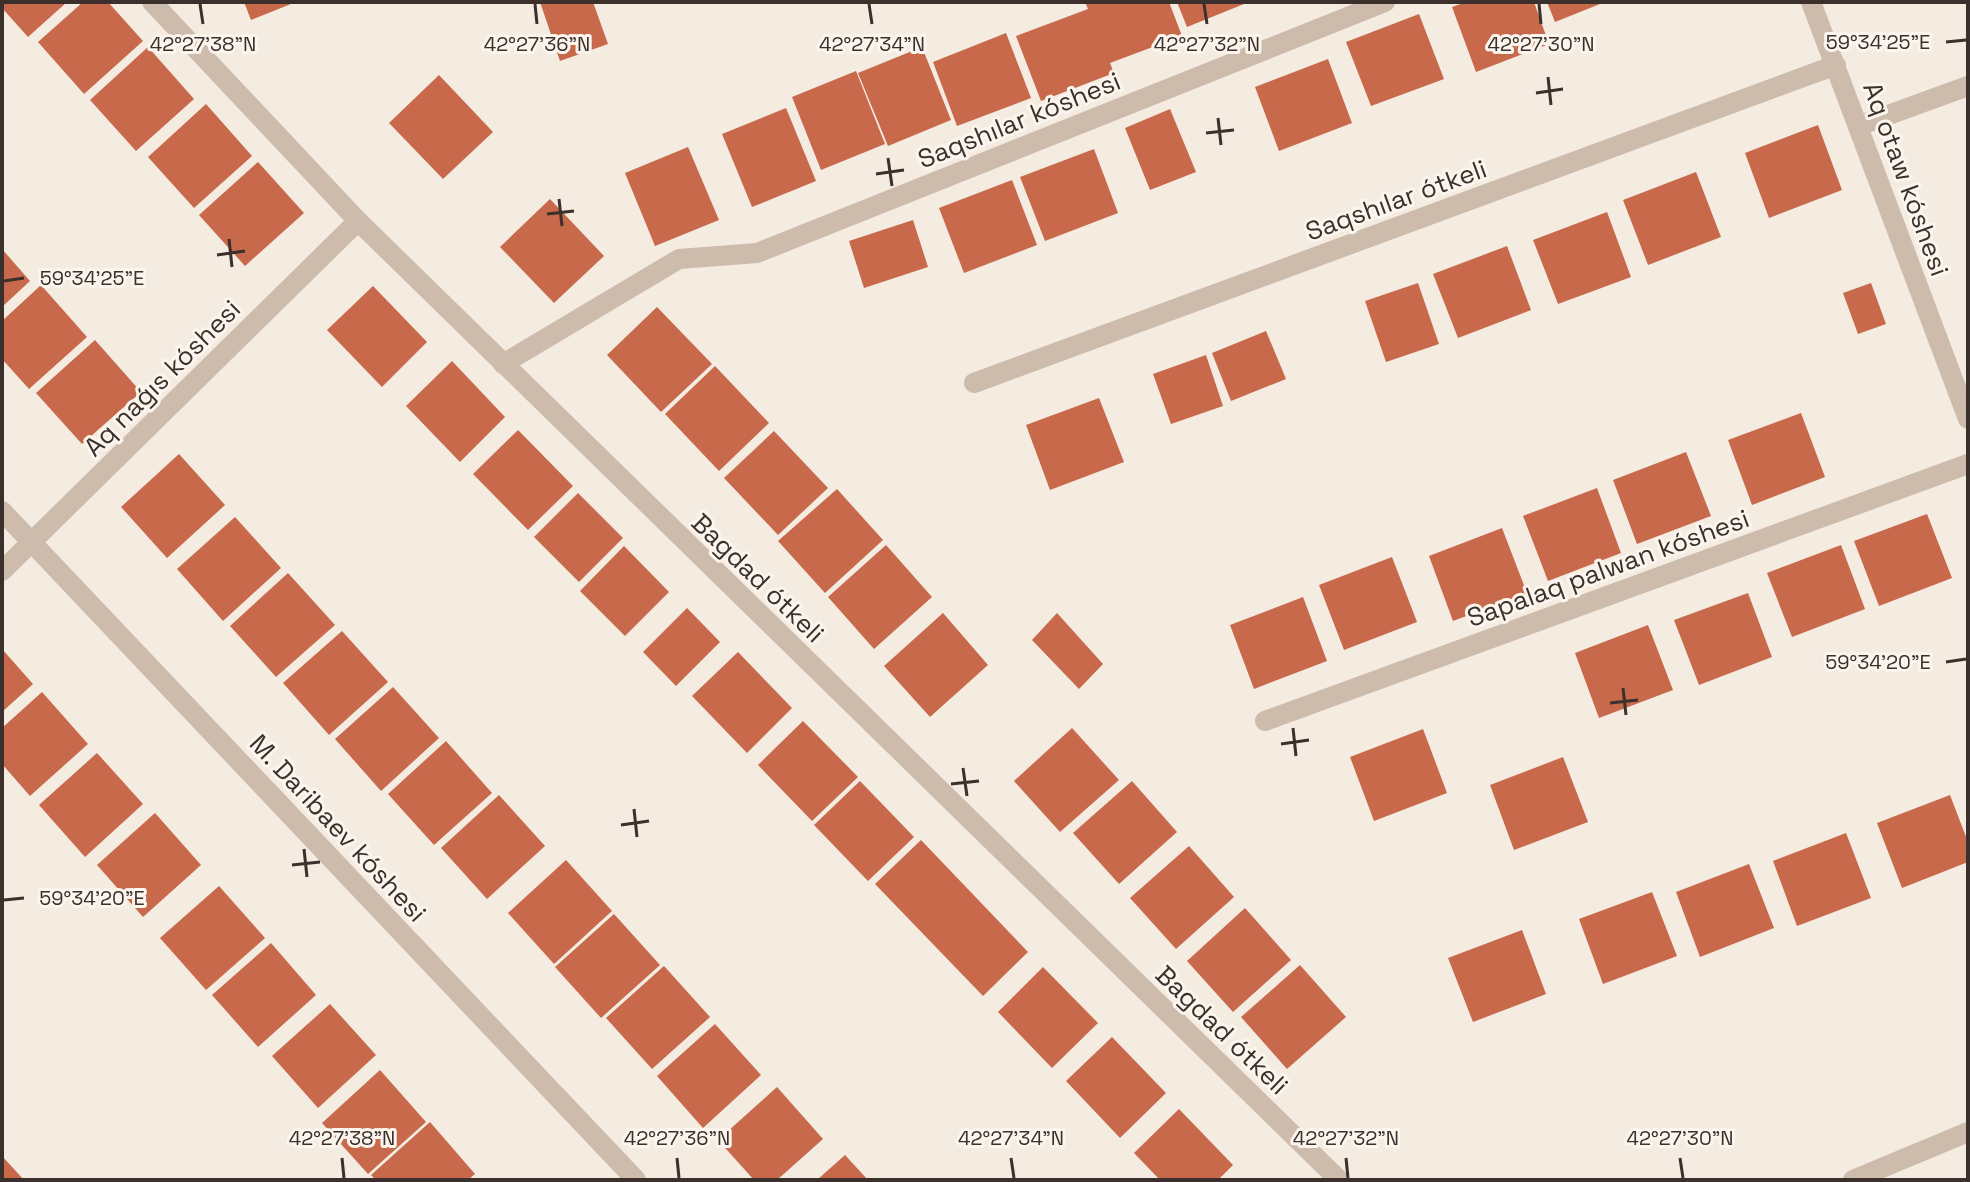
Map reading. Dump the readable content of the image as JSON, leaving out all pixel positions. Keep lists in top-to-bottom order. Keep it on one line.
{"streets":{"street":["Saqshılar kóshesi","Aq otaw kóshesi","Saqshılar ótkeli","Aq naǵıs kóshesi","Sapalaq palwan kóshesi","Bagdad ótkeli","M. Daribaev kóshesi"]},"crossings":[["Saqshılar kóshesi","Bagdad ótkeli"],["Aq otaw kóshesi","Saqshılar ótkeli"],["Aq naǵıs kóshesi","Bagdad ótkeli"],["Aq naǵıs kóshesi","M. Daribaev kóshesi"]],"coordinates":["59°34'25\"E","42°27'38\"N","42°27'36\"N","42°27'34\"N","42°27'32\"N","42°27'30\"N","59°34'20\"E"]}
